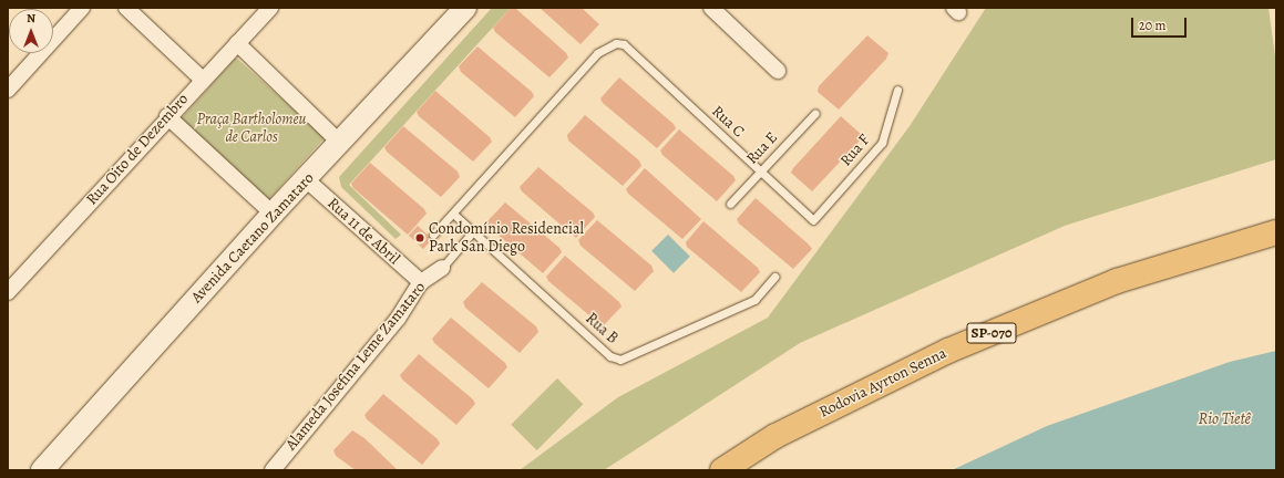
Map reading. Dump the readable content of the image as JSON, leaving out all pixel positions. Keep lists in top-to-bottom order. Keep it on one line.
{"streets":{"highway":["SP-070","Rodovia Ayrton Senna"],"main road":["Avenida Caetano Zamataro"],"street":["Rua Oito de Dezembro","Rua 11 de Abril","Alameda Josefina Leme Zamataro"],"lane":["Rua C","Rua E","Rua F","Rua B"]},"crossings":[["Rua C","Rua E"],["Rua C","Rua F"],["Rua C","Rua B"],["Rua 11 de Abril","Avenida Caetano Zamataro"],["Rua 11 de Abril","Alameda Josefina Leme Zamataro"]],"water":["Rio Tietê"],"parks":["Praça Bartholomeu de Carlos"],"places":["Condomínio Residencial Park San Diego"],"scale_bar":"20 m","north":"top"}
